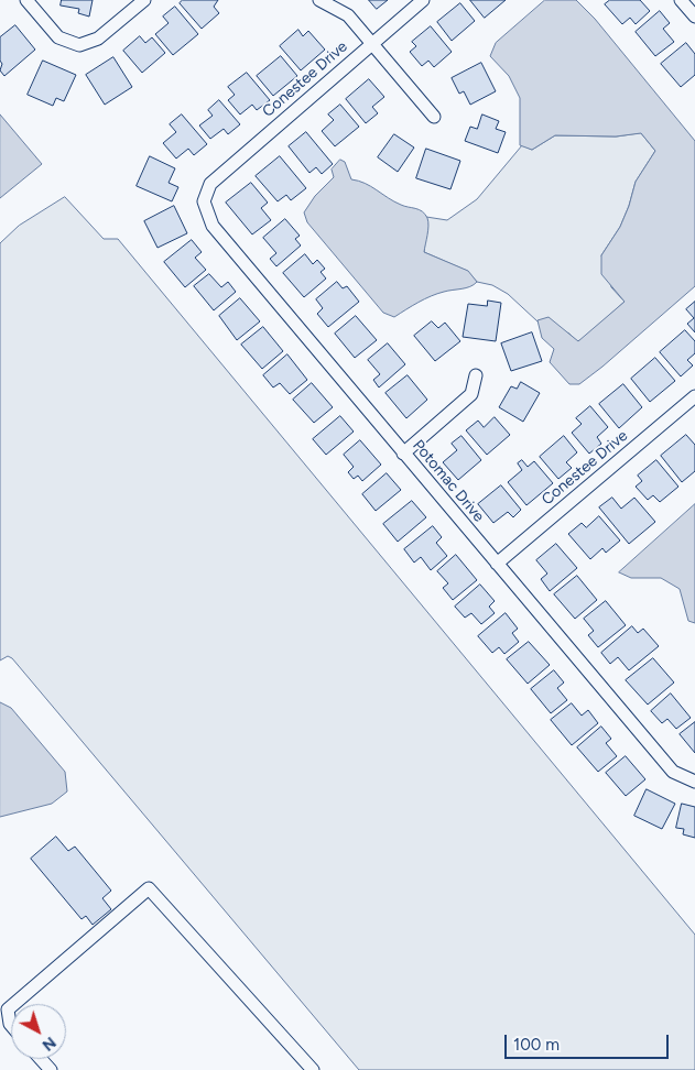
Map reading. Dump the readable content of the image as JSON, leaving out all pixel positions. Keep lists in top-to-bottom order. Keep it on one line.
{"streets":{"street":["Conestee Drive","Potomac Drive"]},"crossings":[["Conestee Drive","Potomac Drive"]],"scale_bar":"100 m","north":"bottom right"}
